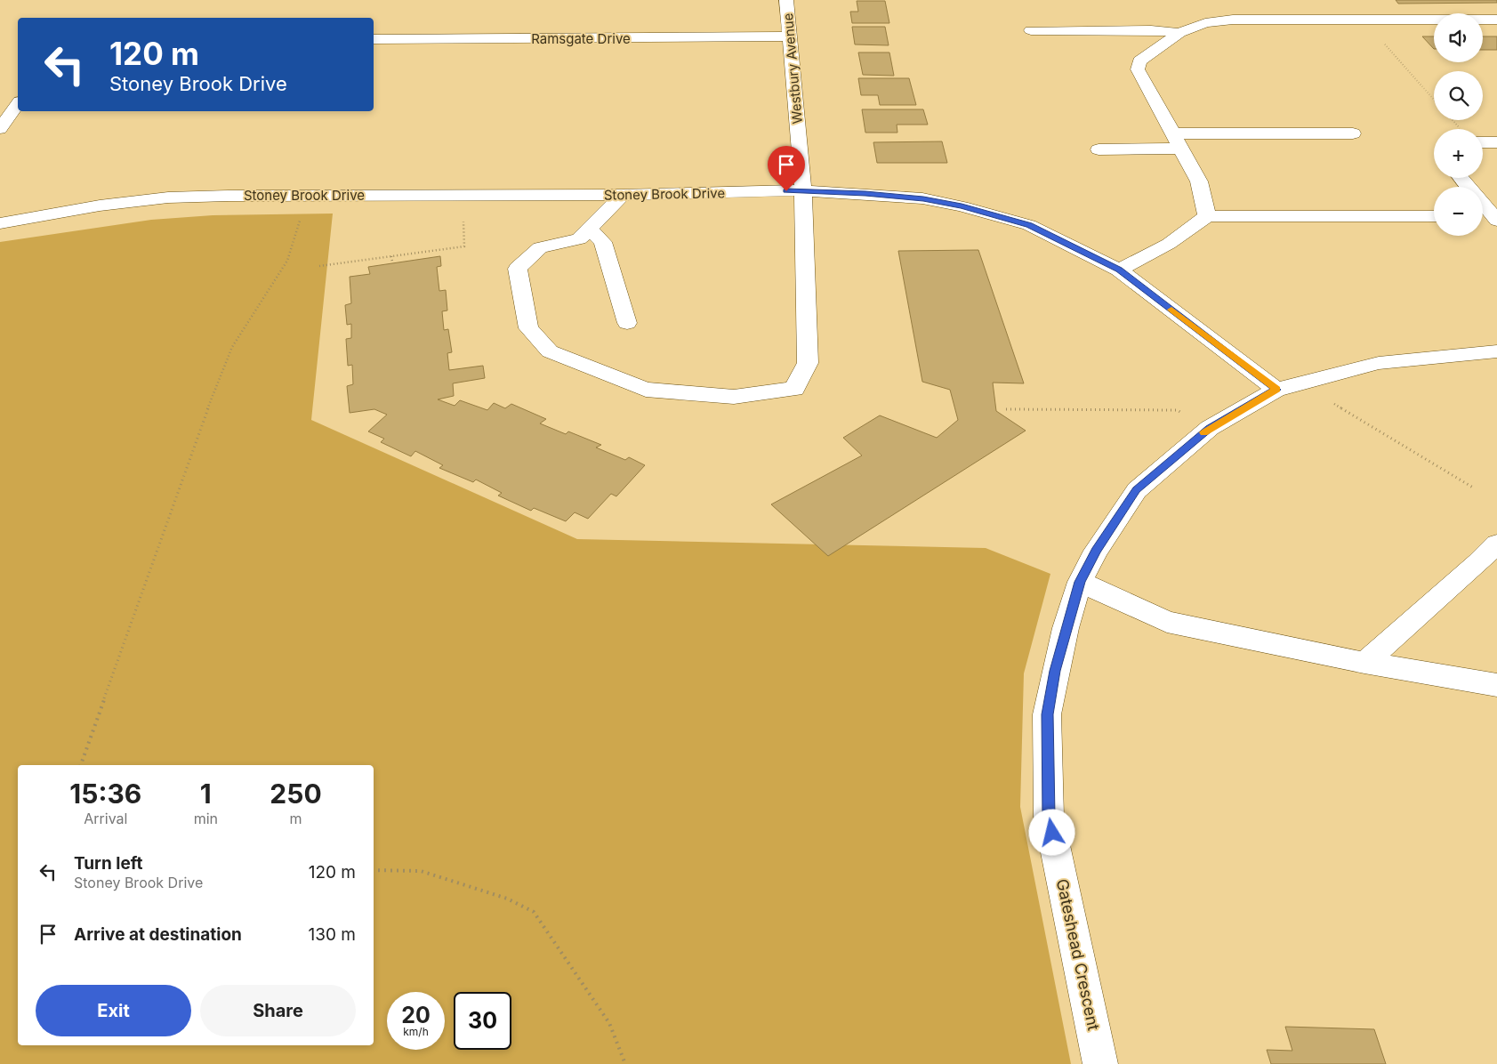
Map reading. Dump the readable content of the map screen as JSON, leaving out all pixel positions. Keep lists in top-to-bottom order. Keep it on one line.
{"streets":{"street":["Ramsgate Drive","Westbury Avenue","Stoney Brook Drive","Gateshead Crescent"]},"crossings":[["Ramsgate Drive","Westbury Avenue"],["Westbury Avenue","Stoney Brook Drive"],["Stoney Brook Drive","Gateshead Crescent"]],"page":{"map_buttons":["+","−"],"turn":["120 m","Stoney Brook Drive"],"eta":["15:36","Arrival","1","min","250","m"],"list":[{"name":"Turn left","note":"Stoney Brook Drive","value":"120 m"},{"name":"Arrive at destination","value":"130 m"}],"buttons":["Exit","Share"],"speed":"20 km/h","limit":"30"}}
